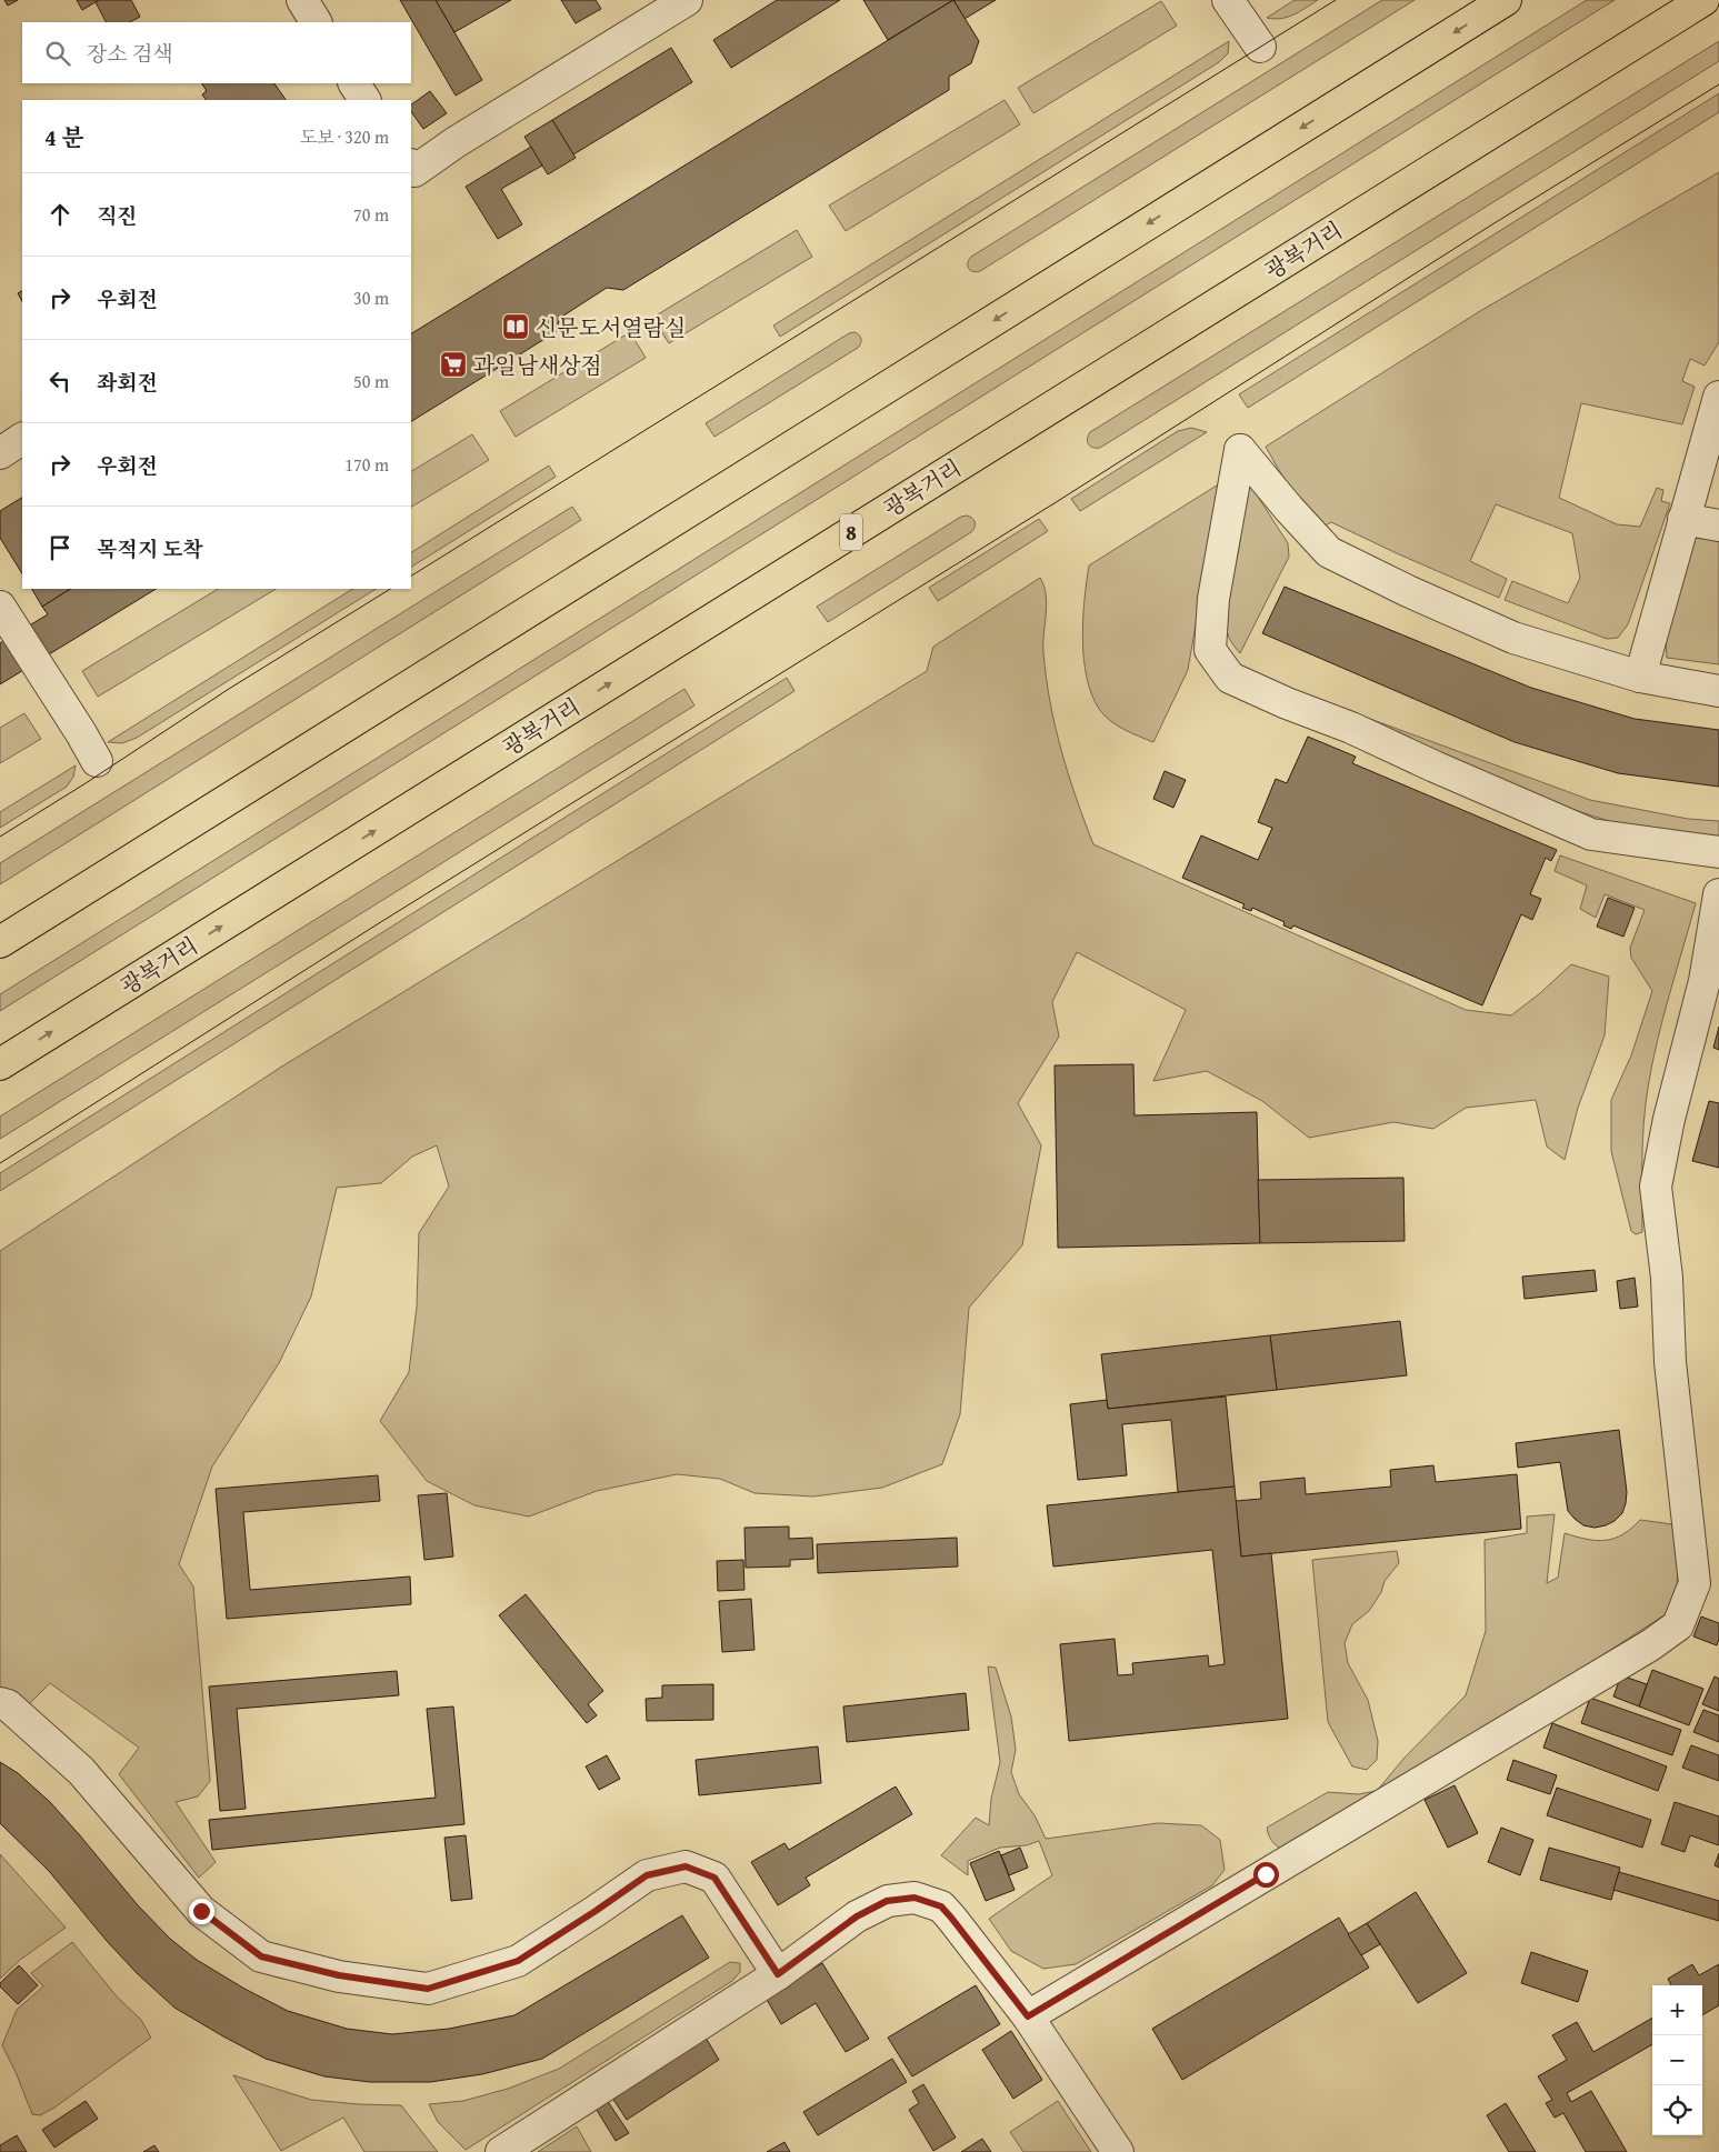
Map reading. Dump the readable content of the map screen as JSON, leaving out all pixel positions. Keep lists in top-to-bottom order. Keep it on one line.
{"streets":{"highway":["광복거리","8"]},"places":{"library":["신문도서열람실"],"supermarket":["과일남새상점"]},"page":{"search":"장소 검색","heading":["4 분","도보 · 320 m"],"list":[["직진","70 m"],["우회전","30 m"],["좌회전","50 m"],["우회전","170 m"],"목적지 도착"],"map_buttons":["+","−"]}}
